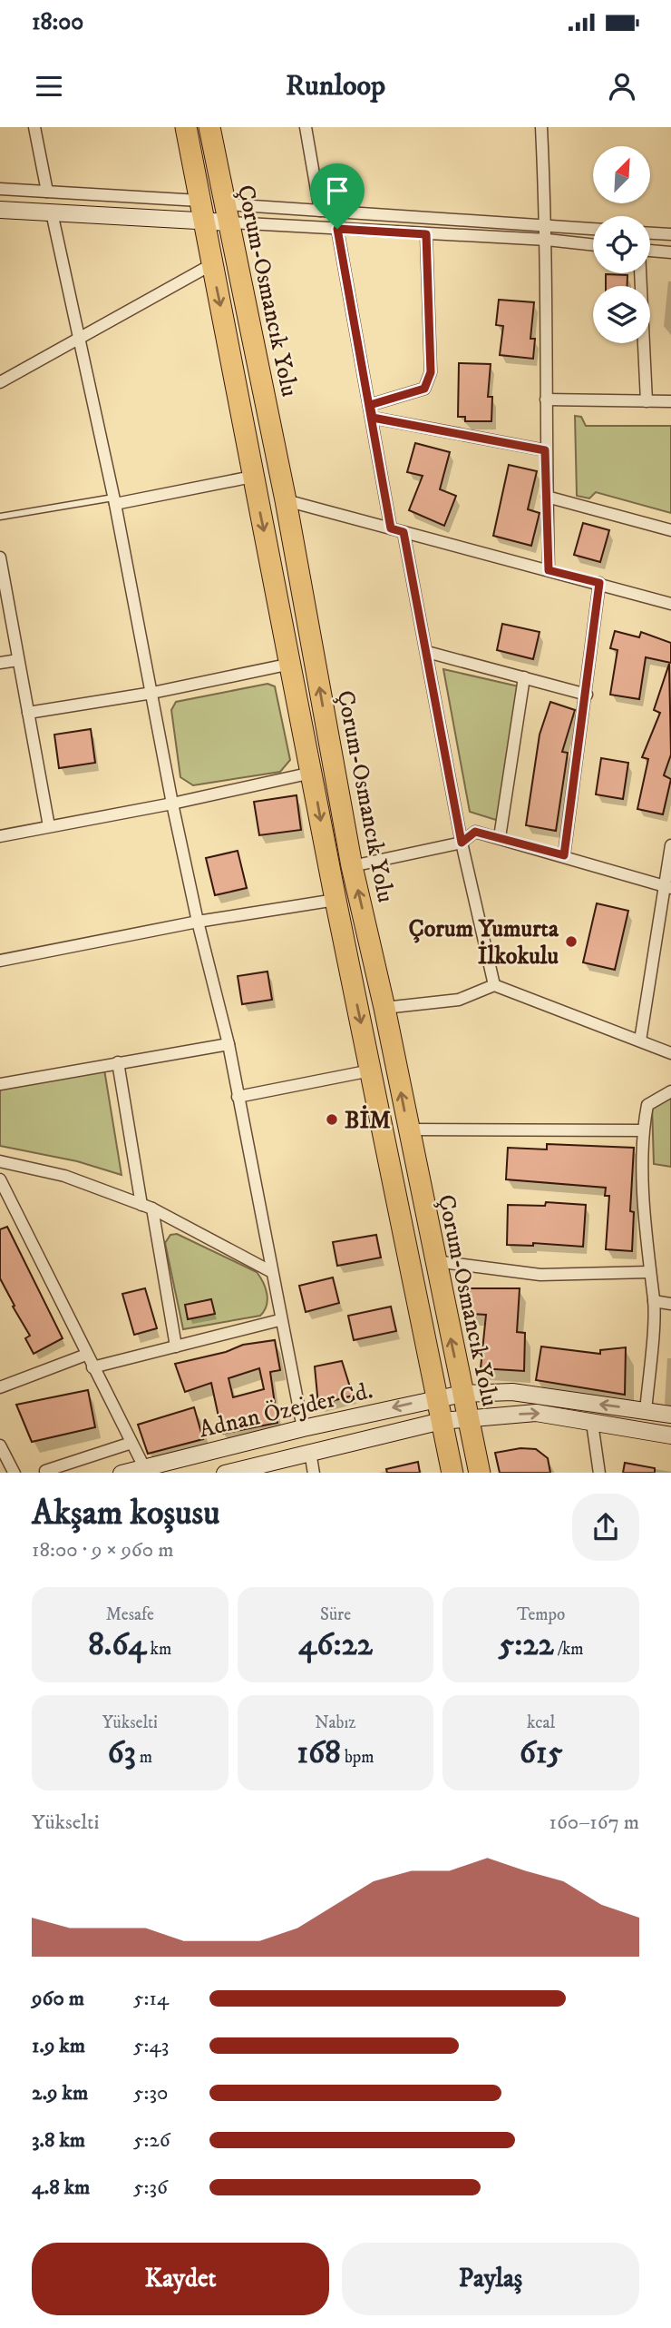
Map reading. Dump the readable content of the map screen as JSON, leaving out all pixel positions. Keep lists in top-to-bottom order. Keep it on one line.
{"streets":{"highway":["Çorum-Osmancık Yolu"],"street":["Adnan Özejder Cd."]},"crossings":[["Çorum-Osmancık Yolu","Adnan Özejder Cd."]],"places":["Çorum Yumurta İlkokulu","BİM"],"north":"top right","page":{"status":"18:00","header":"Runloop","heading":["Akşam koşusu","18:00 · 9 × 960 m"],"stats":[["Mesafe","8.64 km"],["Süre","46:22"],["Tempo","5:22 /km"],["Yükselti","63 m"],["Nabız","168 bpm"],["kcal","615"]],"chart":["Yükselti","160–167 m"],"list":[{"name":"960 m","note":"5:14"},{"name":"1.9 km","note":"5:43"},{"name":"2.9 km","note":"5:30"},{"name":"3.8 km","note":"5:26"},{"name":"4.8 km","note":"5:36"}],"buttons":["Kaydet","Paylaş"]}}
